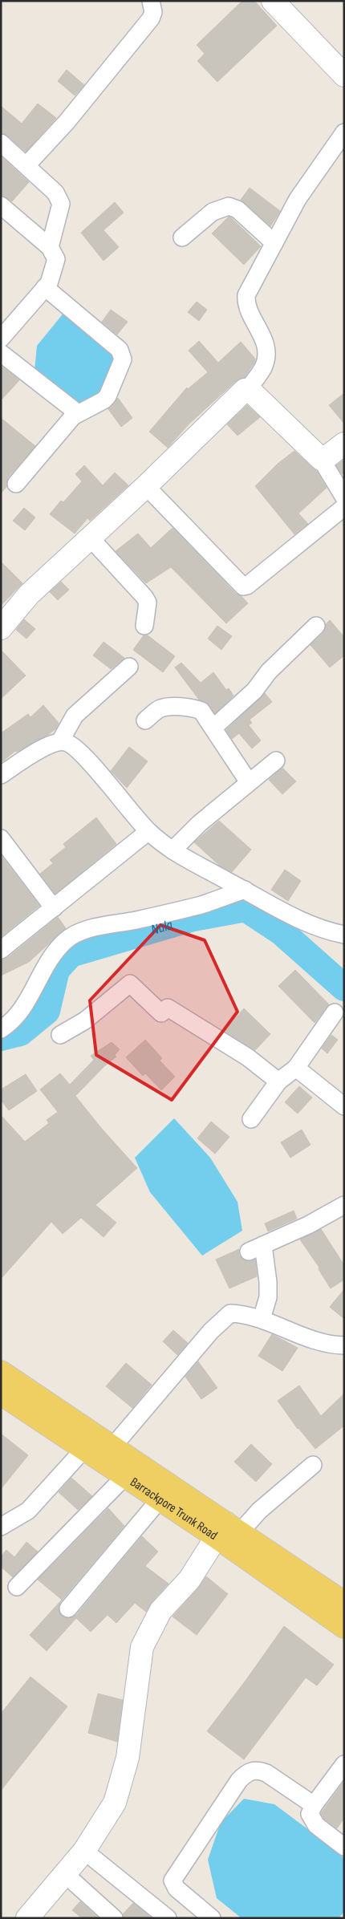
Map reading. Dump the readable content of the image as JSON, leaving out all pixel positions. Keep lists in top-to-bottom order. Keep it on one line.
{"streets":{"main road":["Barrackpore Trunk Road"]},"water":["Nala"]}
